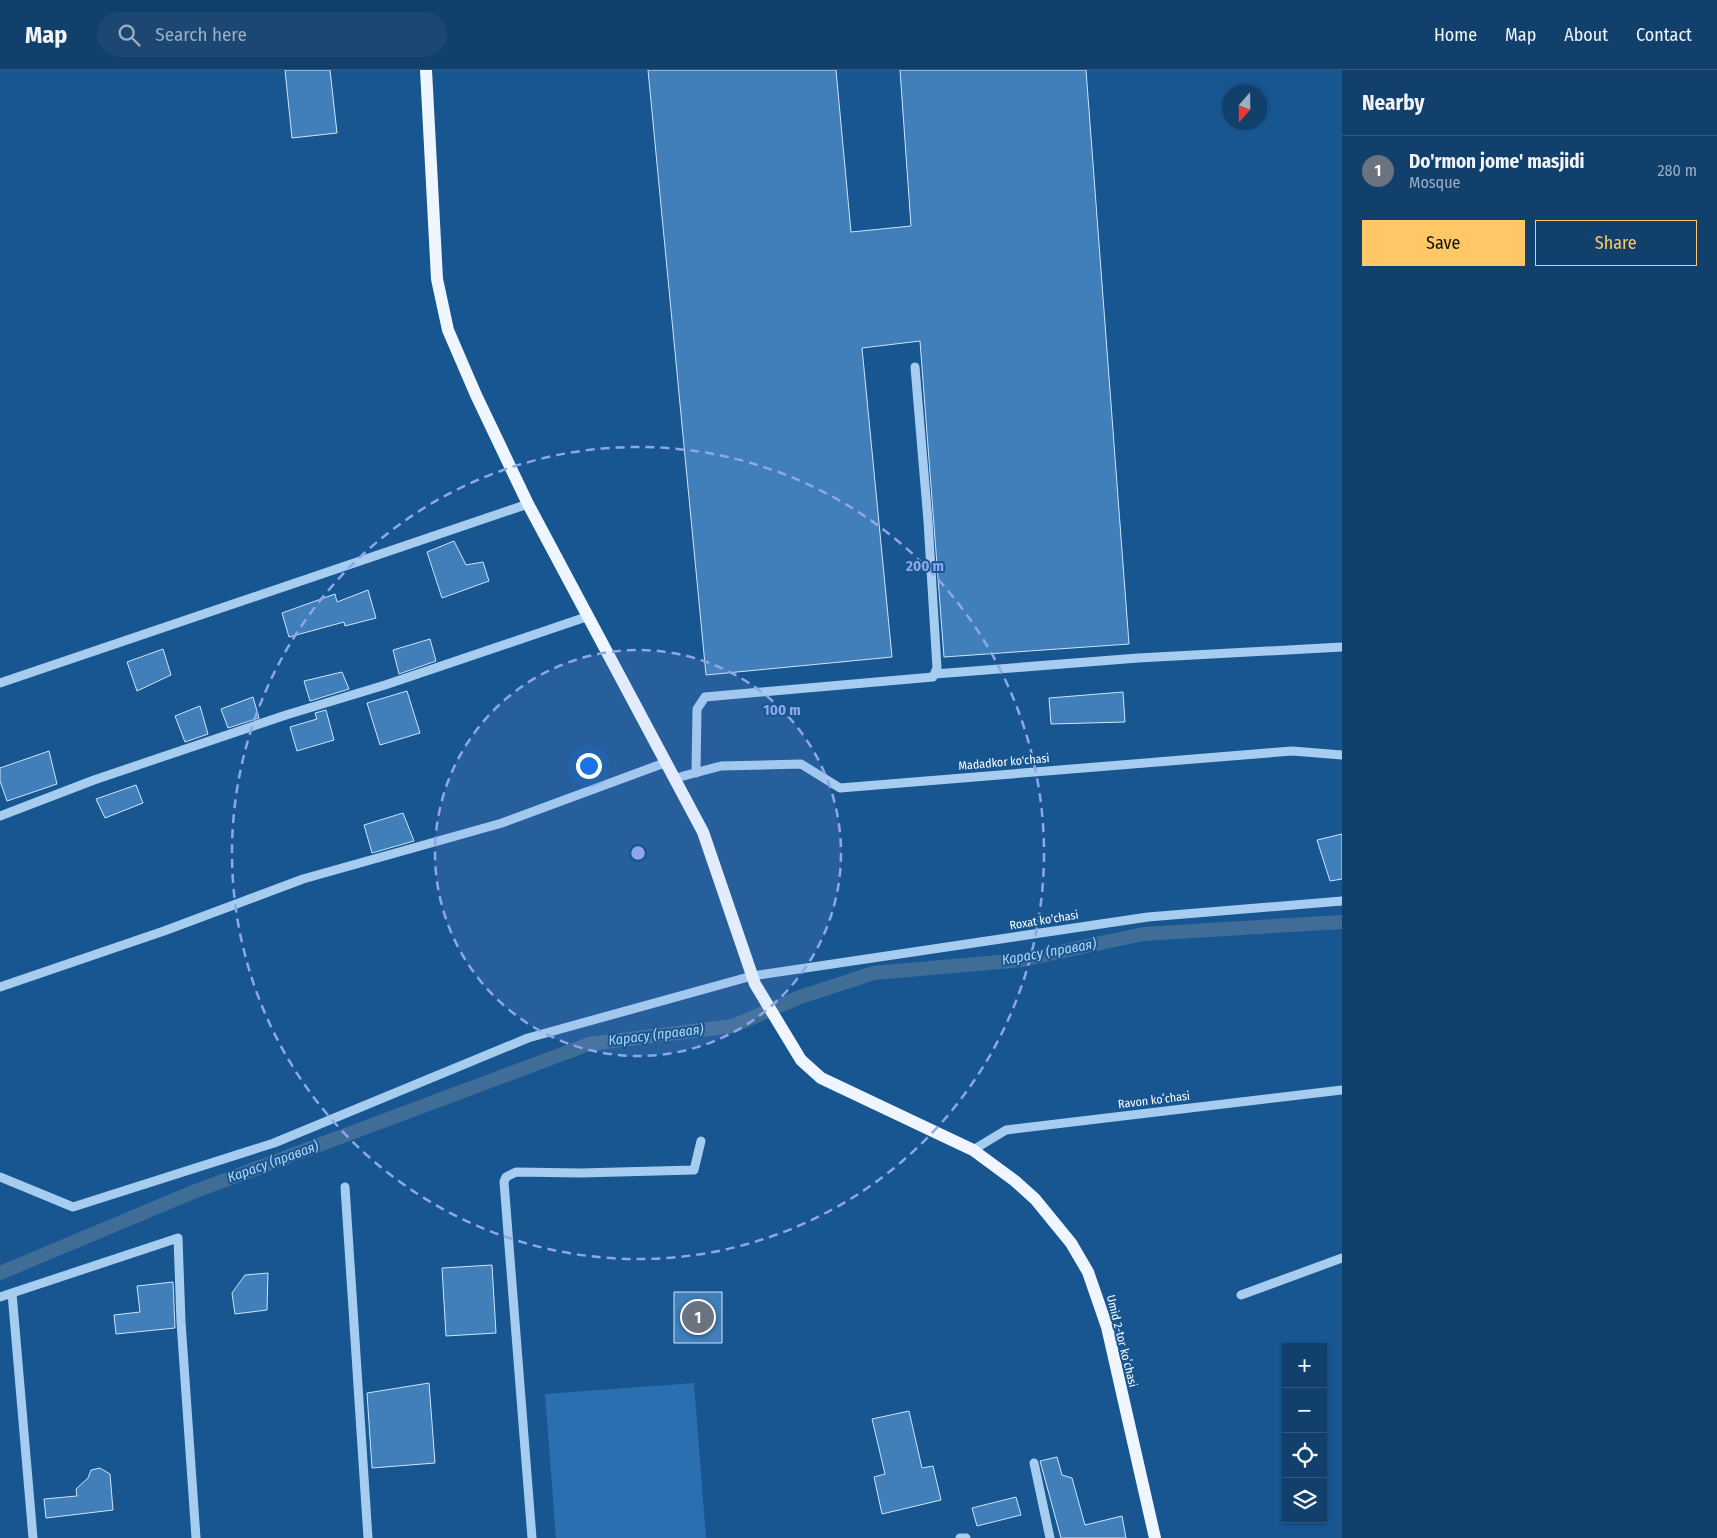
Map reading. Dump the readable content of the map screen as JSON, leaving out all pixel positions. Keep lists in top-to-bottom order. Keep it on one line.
{"streets":{"main road":["Umid 2-tor koʻchasi"],"street":["Madadkor ko'chasi","Roxat ko'chasi","Ravon koʻchasi"]},"crossings":[["Madadkor ko'chasi","Umid 2-tor koʻchasi"],["Roxat ko'chasi","Umid 2-tor koʻchasi"],["Ravon koʻchasi","Umid 2-tor koʻchasi"]],"water":["Карасу (правая)"],"north":"bottom","page":{"header":"Map","search":"Search here","nav":["Home","Map","About","Contact"],"heading":"Nearby","list":[{"mark":"1","name":"Do'rmon jome' masjidi","note":"Mosque","value":"280 m"}],"buttons":["Save","Share"],"pins":"1","map_buttons":["+","−"]},"rings":["200 m","100 m"]}
